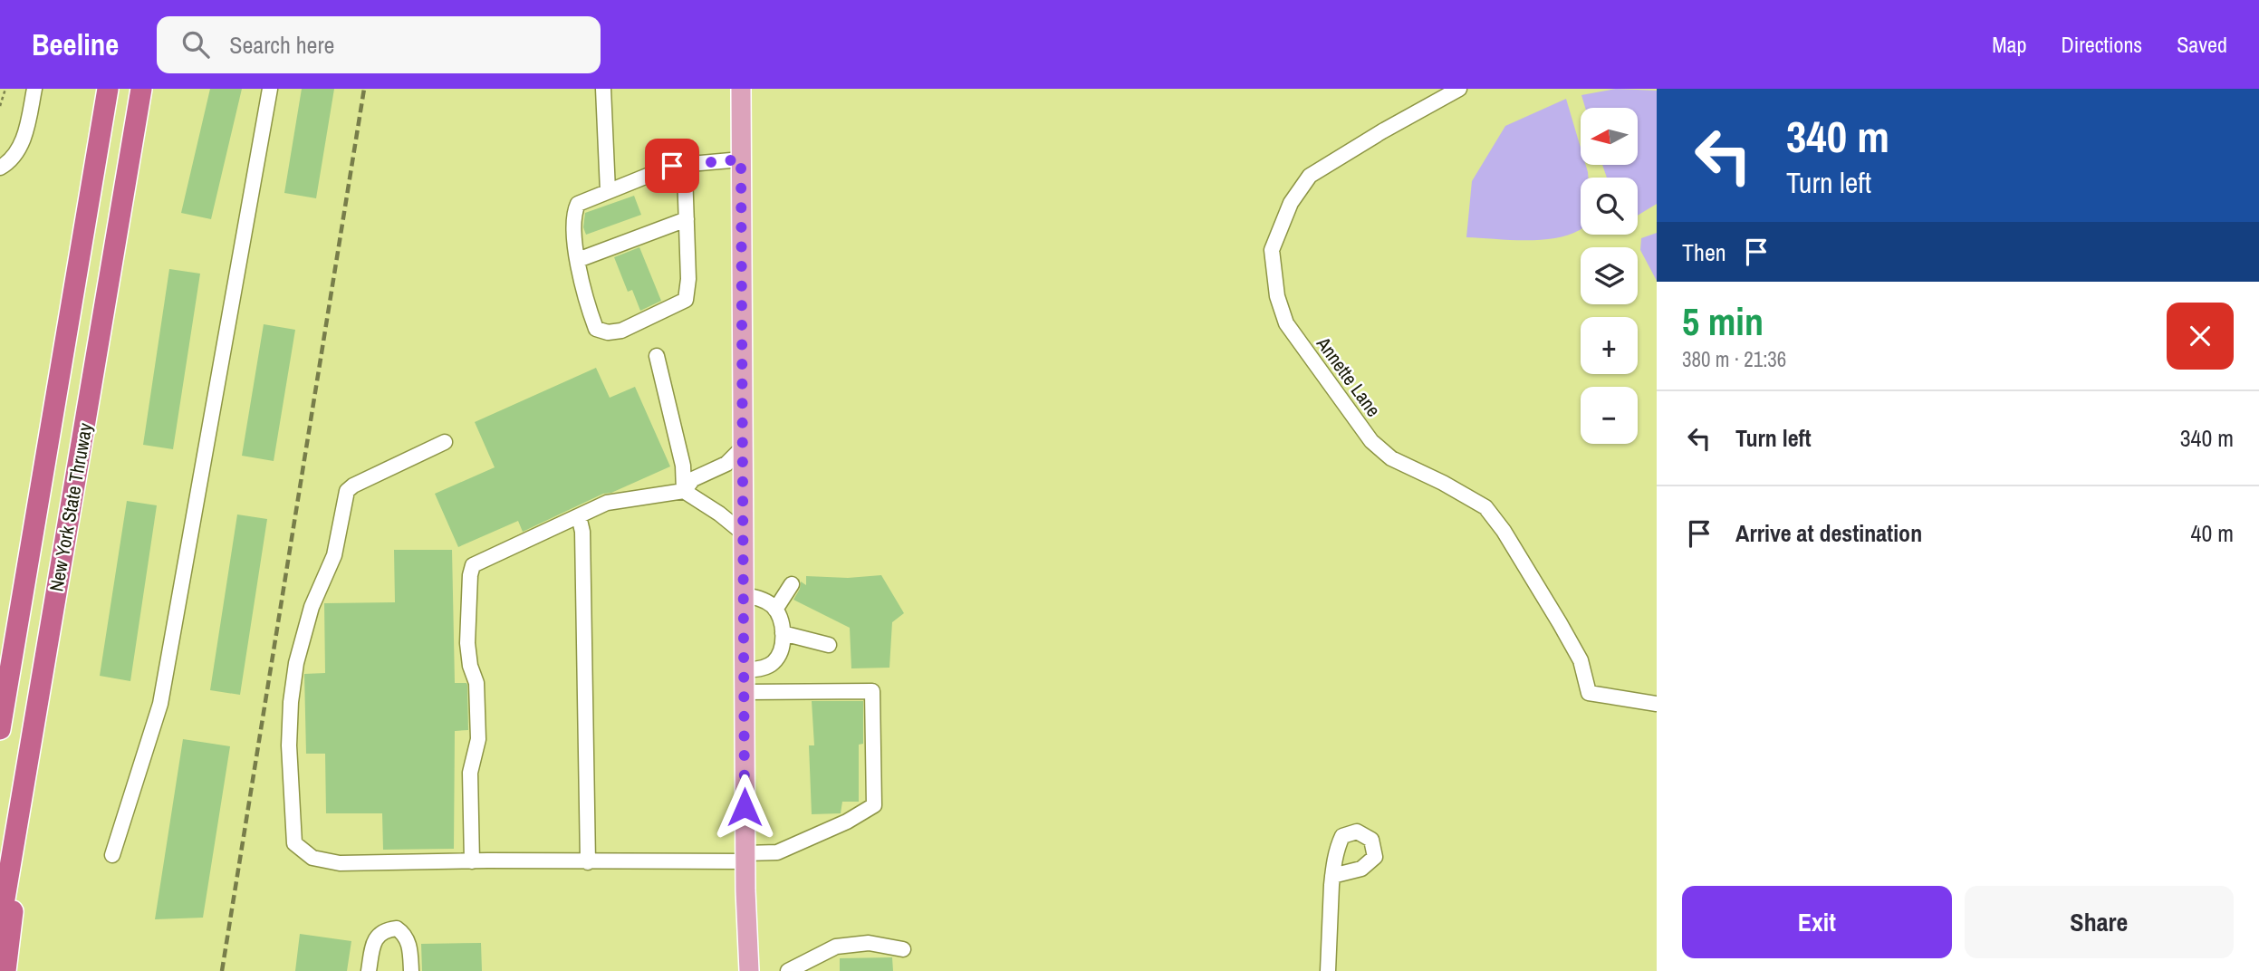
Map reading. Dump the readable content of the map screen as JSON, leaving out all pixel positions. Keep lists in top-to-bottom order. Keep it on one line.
{"streets":{"highway":["New York State Thruway"],"street":["Annette Lane"]},"north":"left","page":{"header":"Beeline","search":"Search here","nav":["Map","Directions","Saved"],"turn":["340 m","Turn left"],"map_buttons":["+","−"],"then":"Then","heading":["5 min","380 m · 21:36"],"list":[{"name":"Turn left","value":"340 m"},{"name":"Arrive at destination","value":"40 m"}],"buttons":["Exit","Share"]}}
